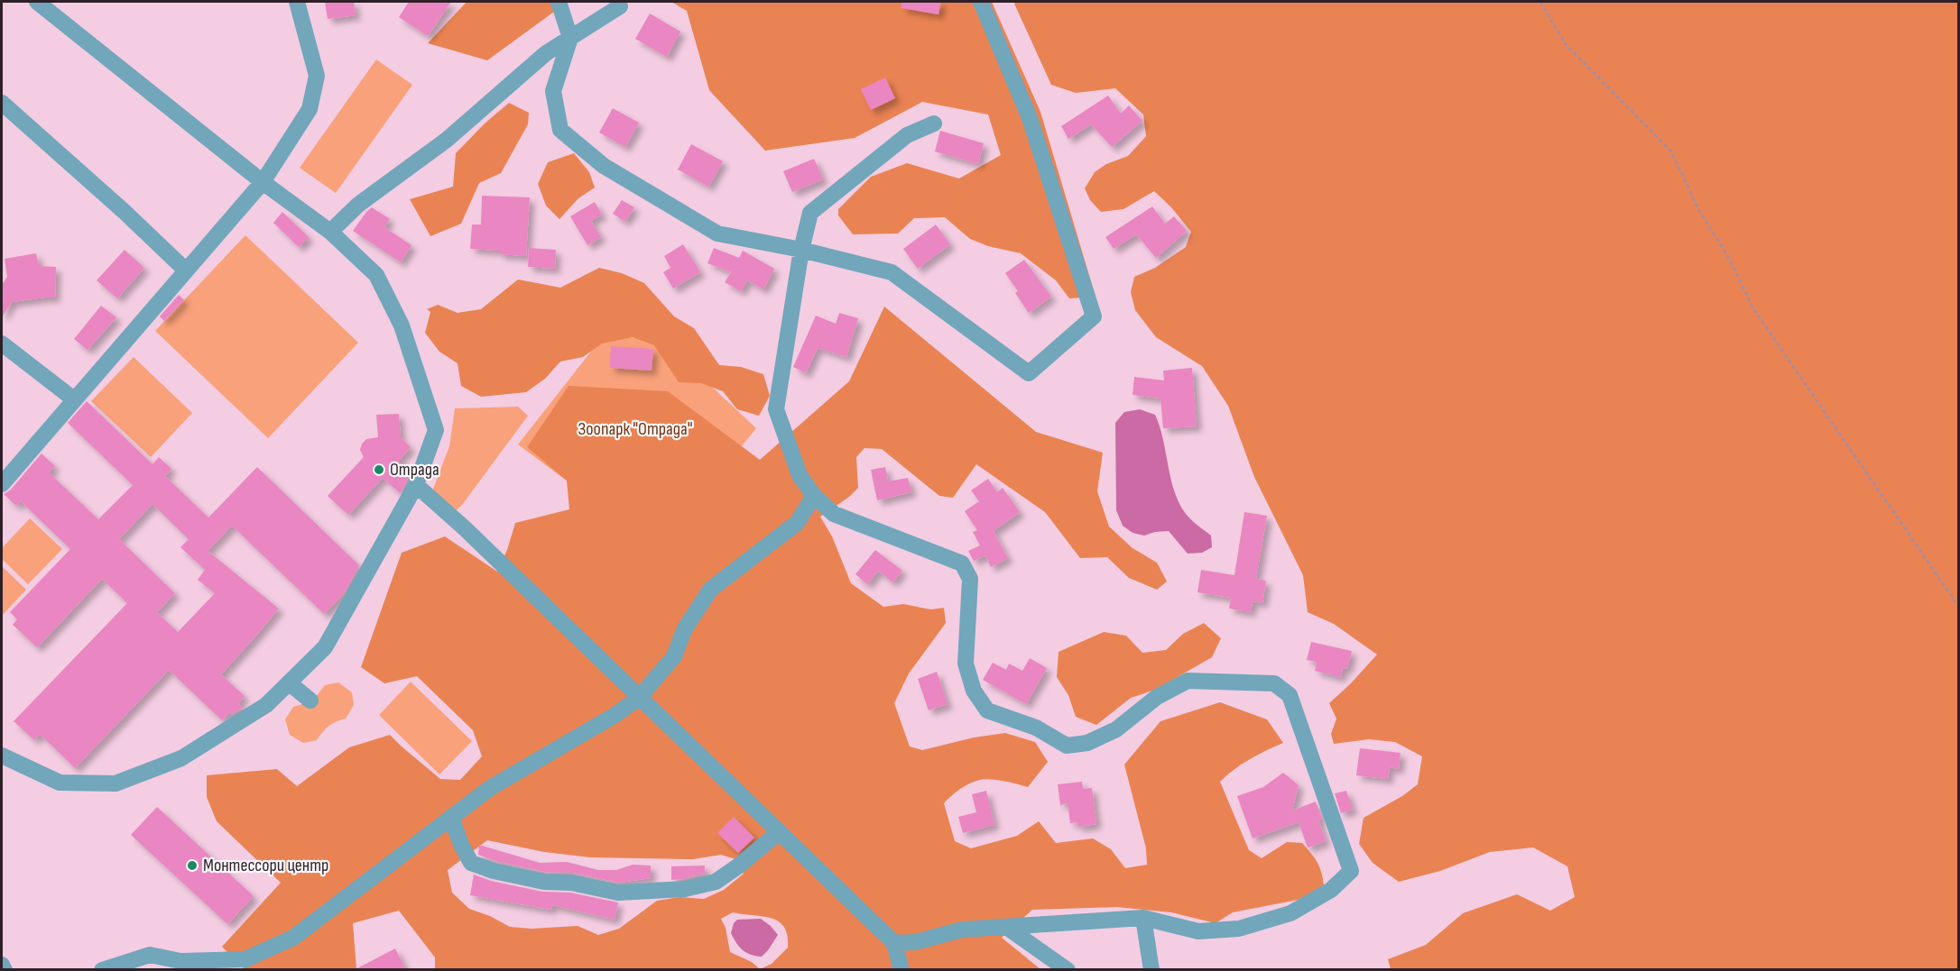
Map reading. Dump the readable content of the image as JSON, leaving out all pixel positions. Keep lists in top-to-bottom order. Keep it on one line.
{"parks":["Зоопарк \"Отрада\""],"places":["Отрада","Монтессори центр"]}
